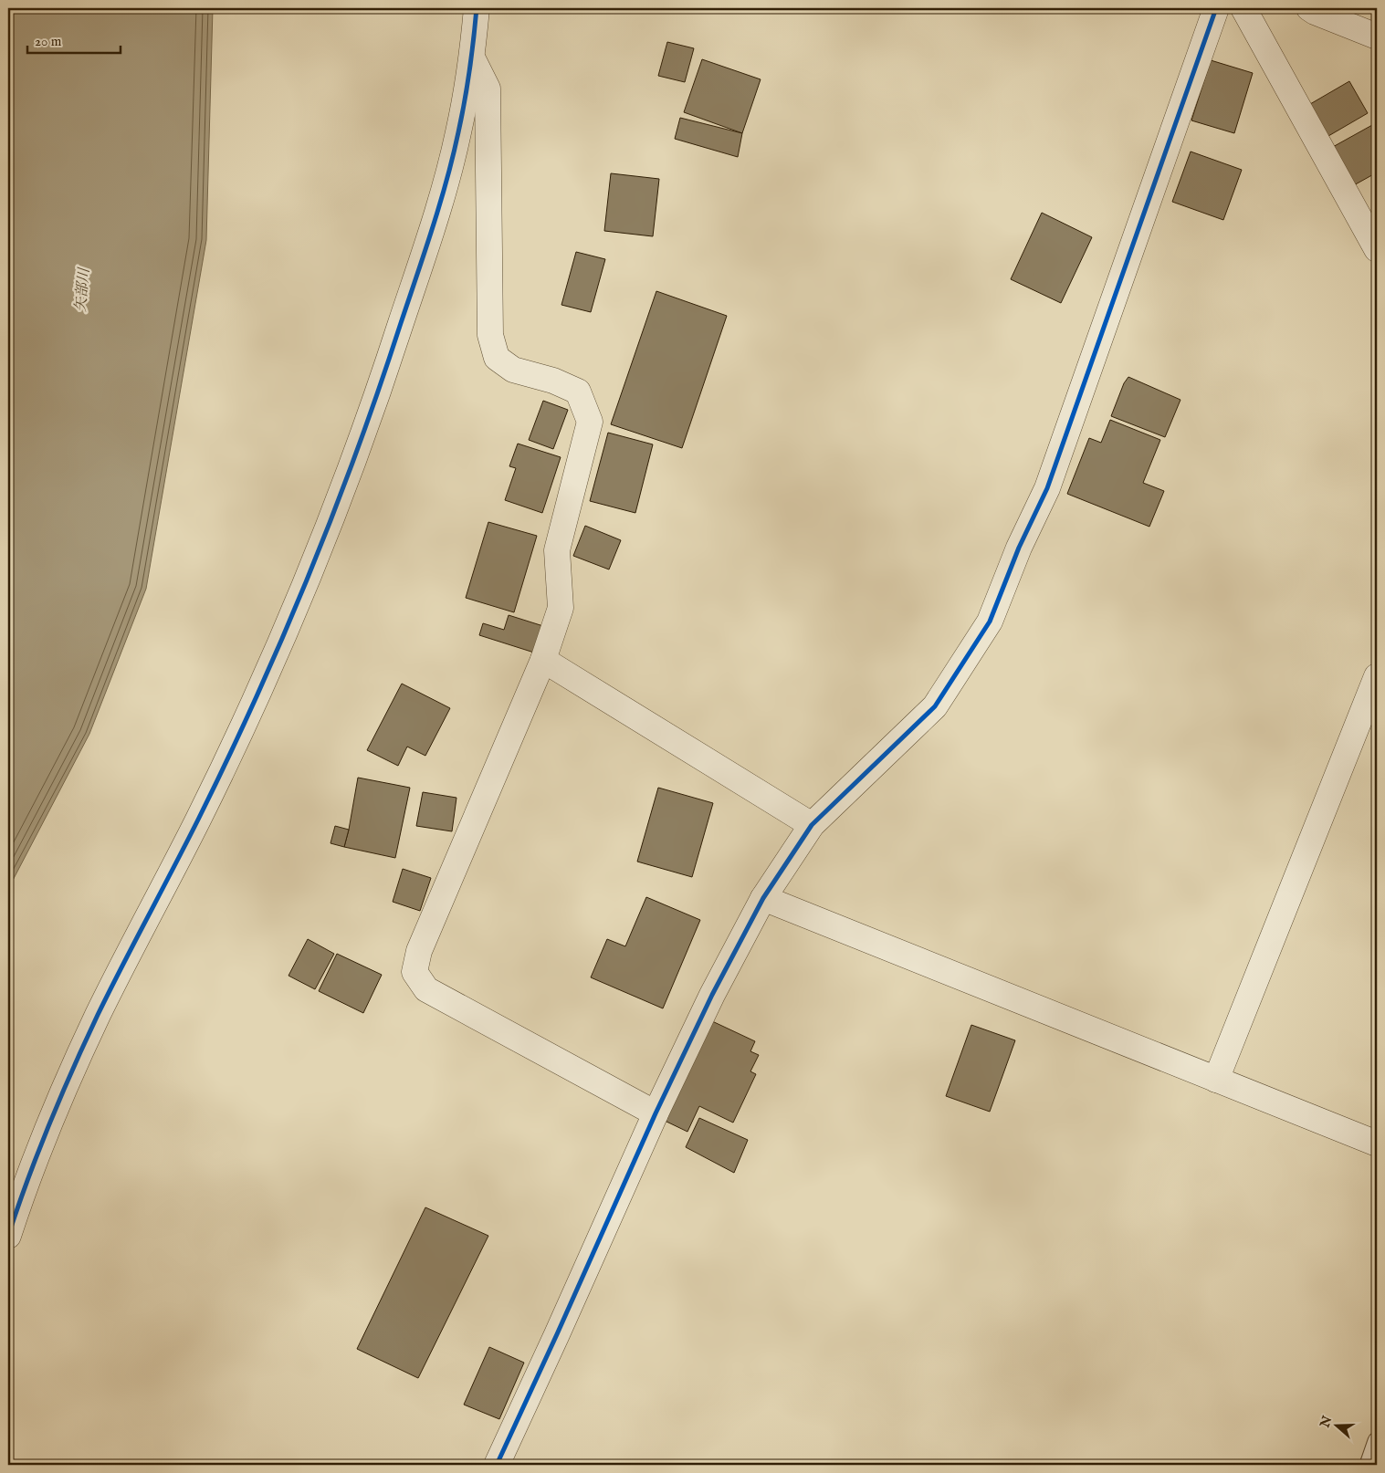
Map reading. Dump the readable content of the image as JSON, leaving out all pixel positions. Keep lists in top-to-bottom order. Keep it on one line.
{"water":["矢部川"],"scale_bar":"20 m","north":"left"}
